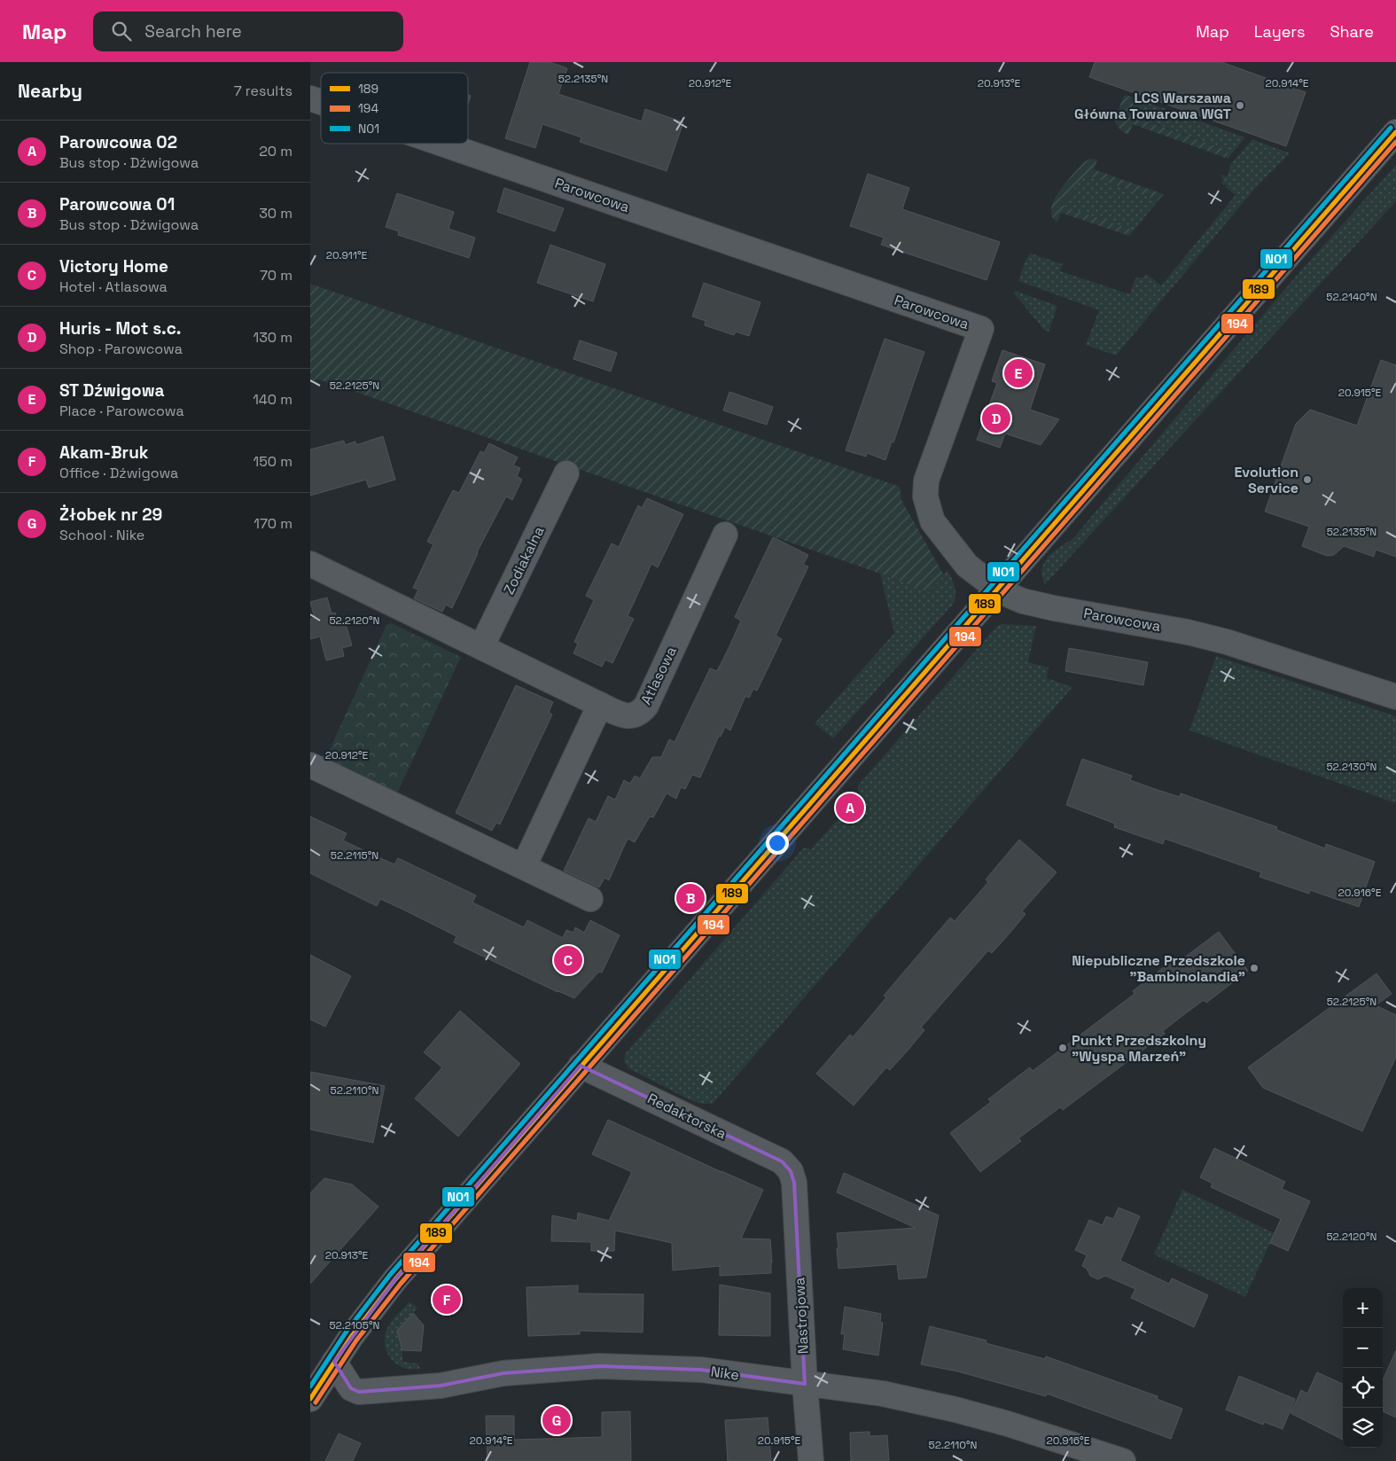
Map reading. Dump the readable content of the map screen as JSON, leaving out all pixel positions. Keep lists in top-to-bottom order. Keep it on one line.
{"streets":{"street":["Parowcowa","Zodiakalna","Atlasowa","Redaktorska","Nastrojowa","Nike"]},"crossings":[["Redaktorska","Nastrojowa"],["Nastrojowa","Nike"]],"places":["LCS Warszawa Główna Towarowa WGT","Evolution Service","Niepubliczne Przedszkole \"Bambinolandia\"","Punkt Przedszkolny \"Wyspa Marzeń\""],"lines":["transit line N01","transit line 189","transit line 194"],"legend":["189","194","N01"],"page":{"header":"Map","search":"Search here","nav":["Map","Layers","Share"],"heading":["Nearby","7 results"],"list":[{"mark":"A","name":"Parowcowa 02","note":"Bus stop · Dźwigowa","value":"20 m"},{"mark":"B","name":"Parowcowa 01","note":"Bus stop · Dźwigowa","value":"30 m"},{"mark":"C","name":"Victory Home","note":"Hotel · Atlasowa","value":"70 m"},{"mark":"D","name":"Huris - Mot s.c.","note":"Shop · Parowcowa","value":"130 m"},{"mark":"E","name":"ST Dźwigowa","note":"Place · Parowcowa","value":"140 m"},{"mark":"F","name":"Akam-Bruk","note":"Office · Dźwigowa","value":"150 m"},{"mark":"G","name":"Żłobek nr 29","note":"School · Nike","value":"170 m"}],"pins":["E","D","A","B","C","F","G"],"map_buttons":["+","−"]},"coordinates":["52.2135°N","20.912°E","20.913°E","20.914°E","20.911°E","52.2140°N","52.2125°N","20.915°E","52.2120°N","52.2130°N","52.2115°N","20.916°E","52.2110°N","52.2105°N"]}
